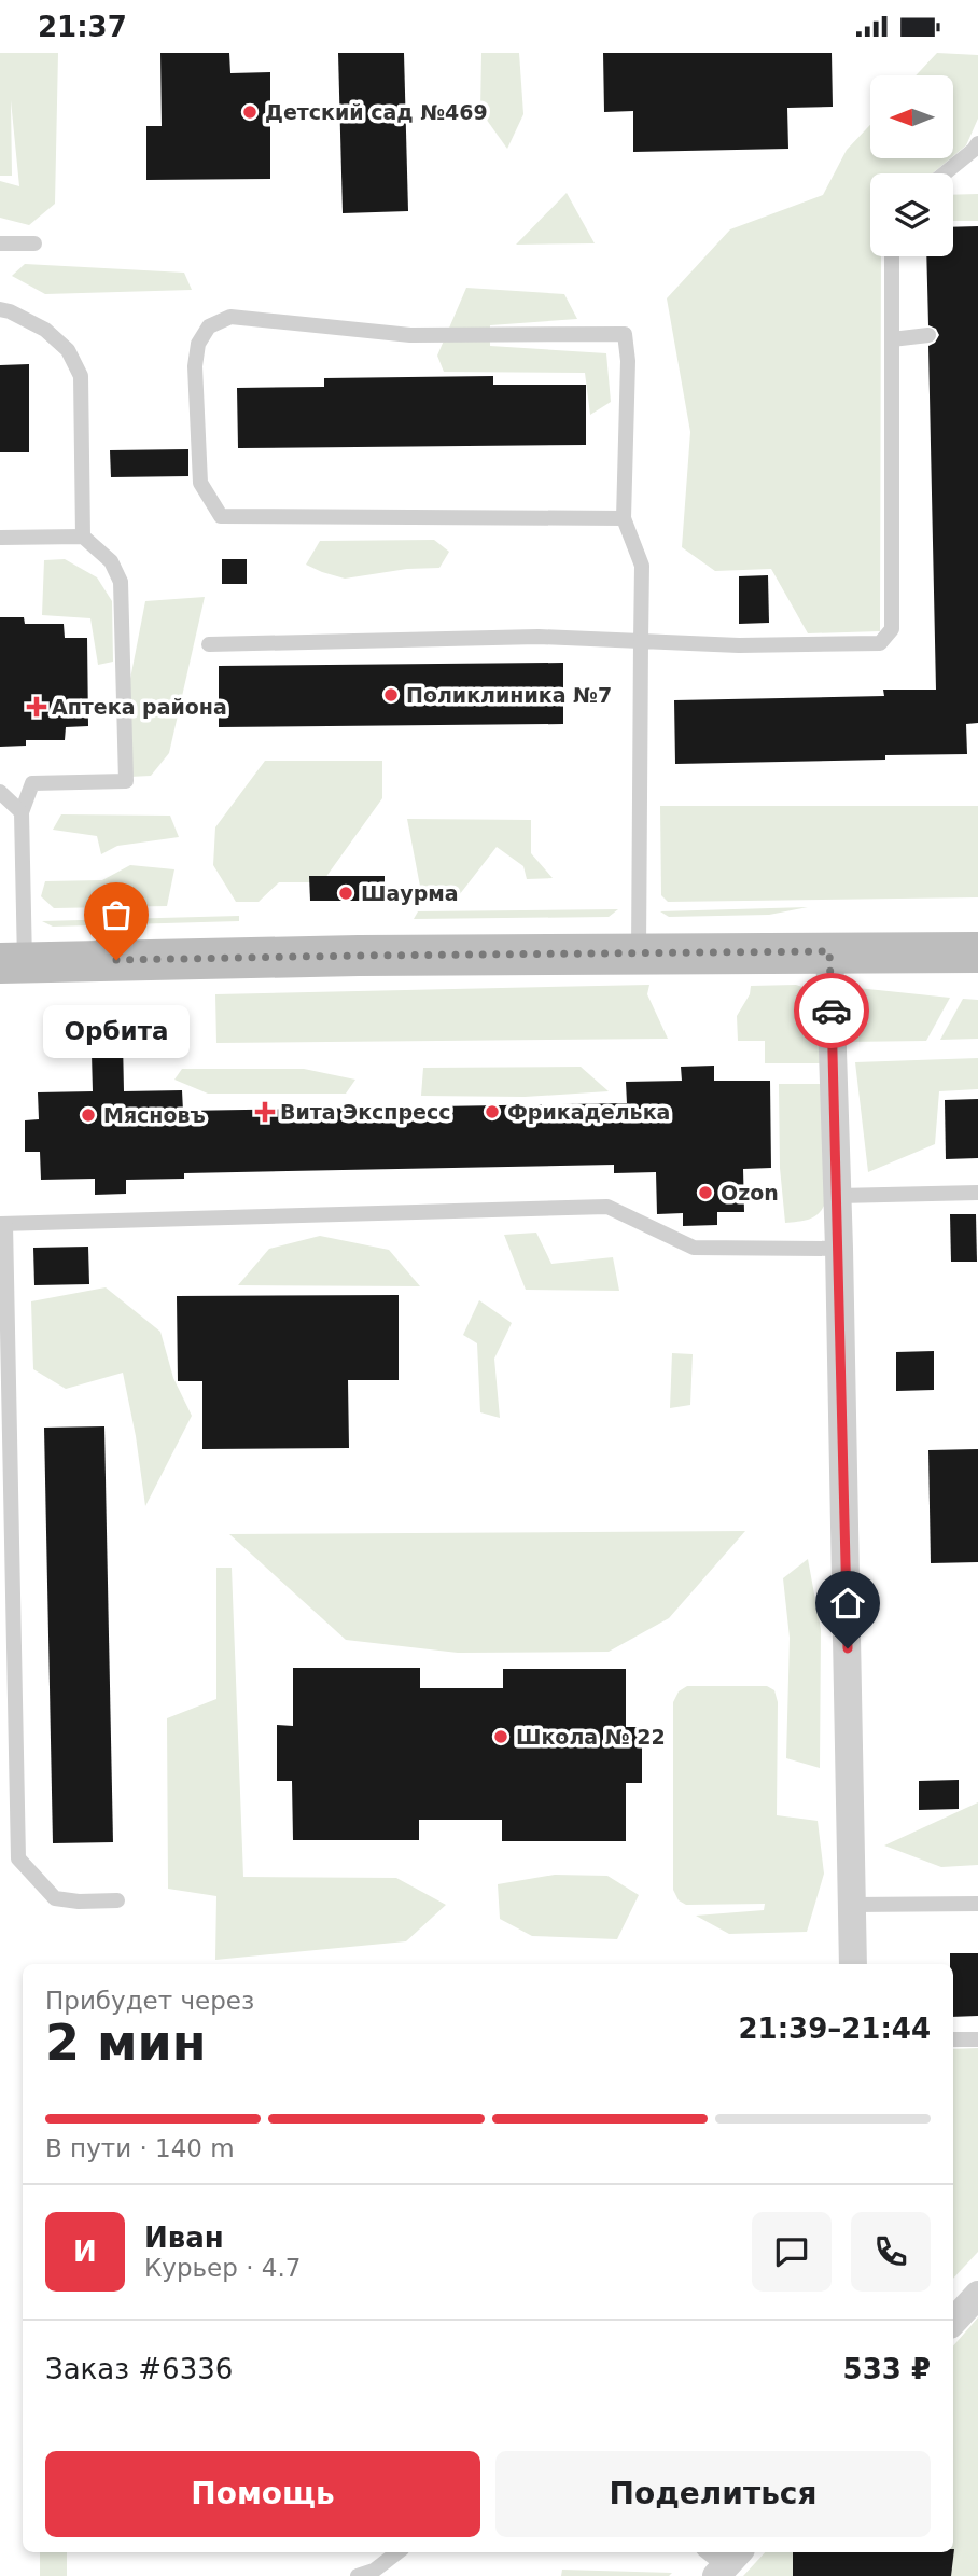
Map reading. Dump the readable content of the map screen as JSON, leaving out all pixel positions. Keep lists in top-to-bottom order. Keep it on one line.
{"places":{"other":["Детский сад №469","Поликлиника №7","Шаурма","Орбита","Фрикаделька","Мясновъ","Ozon","Школа № 22"],"health":["Аптека района","Вита Экспресс"]},"north":"left","page":{"status":"21:37","bubble":"Орбита","heading":["2 мин","Прибудет через","21:39–21:44"],"panel":["Иван","Курьер · 4.7","Заказ #6336","533 ₽"],"bar":"В пути · 140 m","round":"И","buttons":["Помощь","Поделиться"]}}
